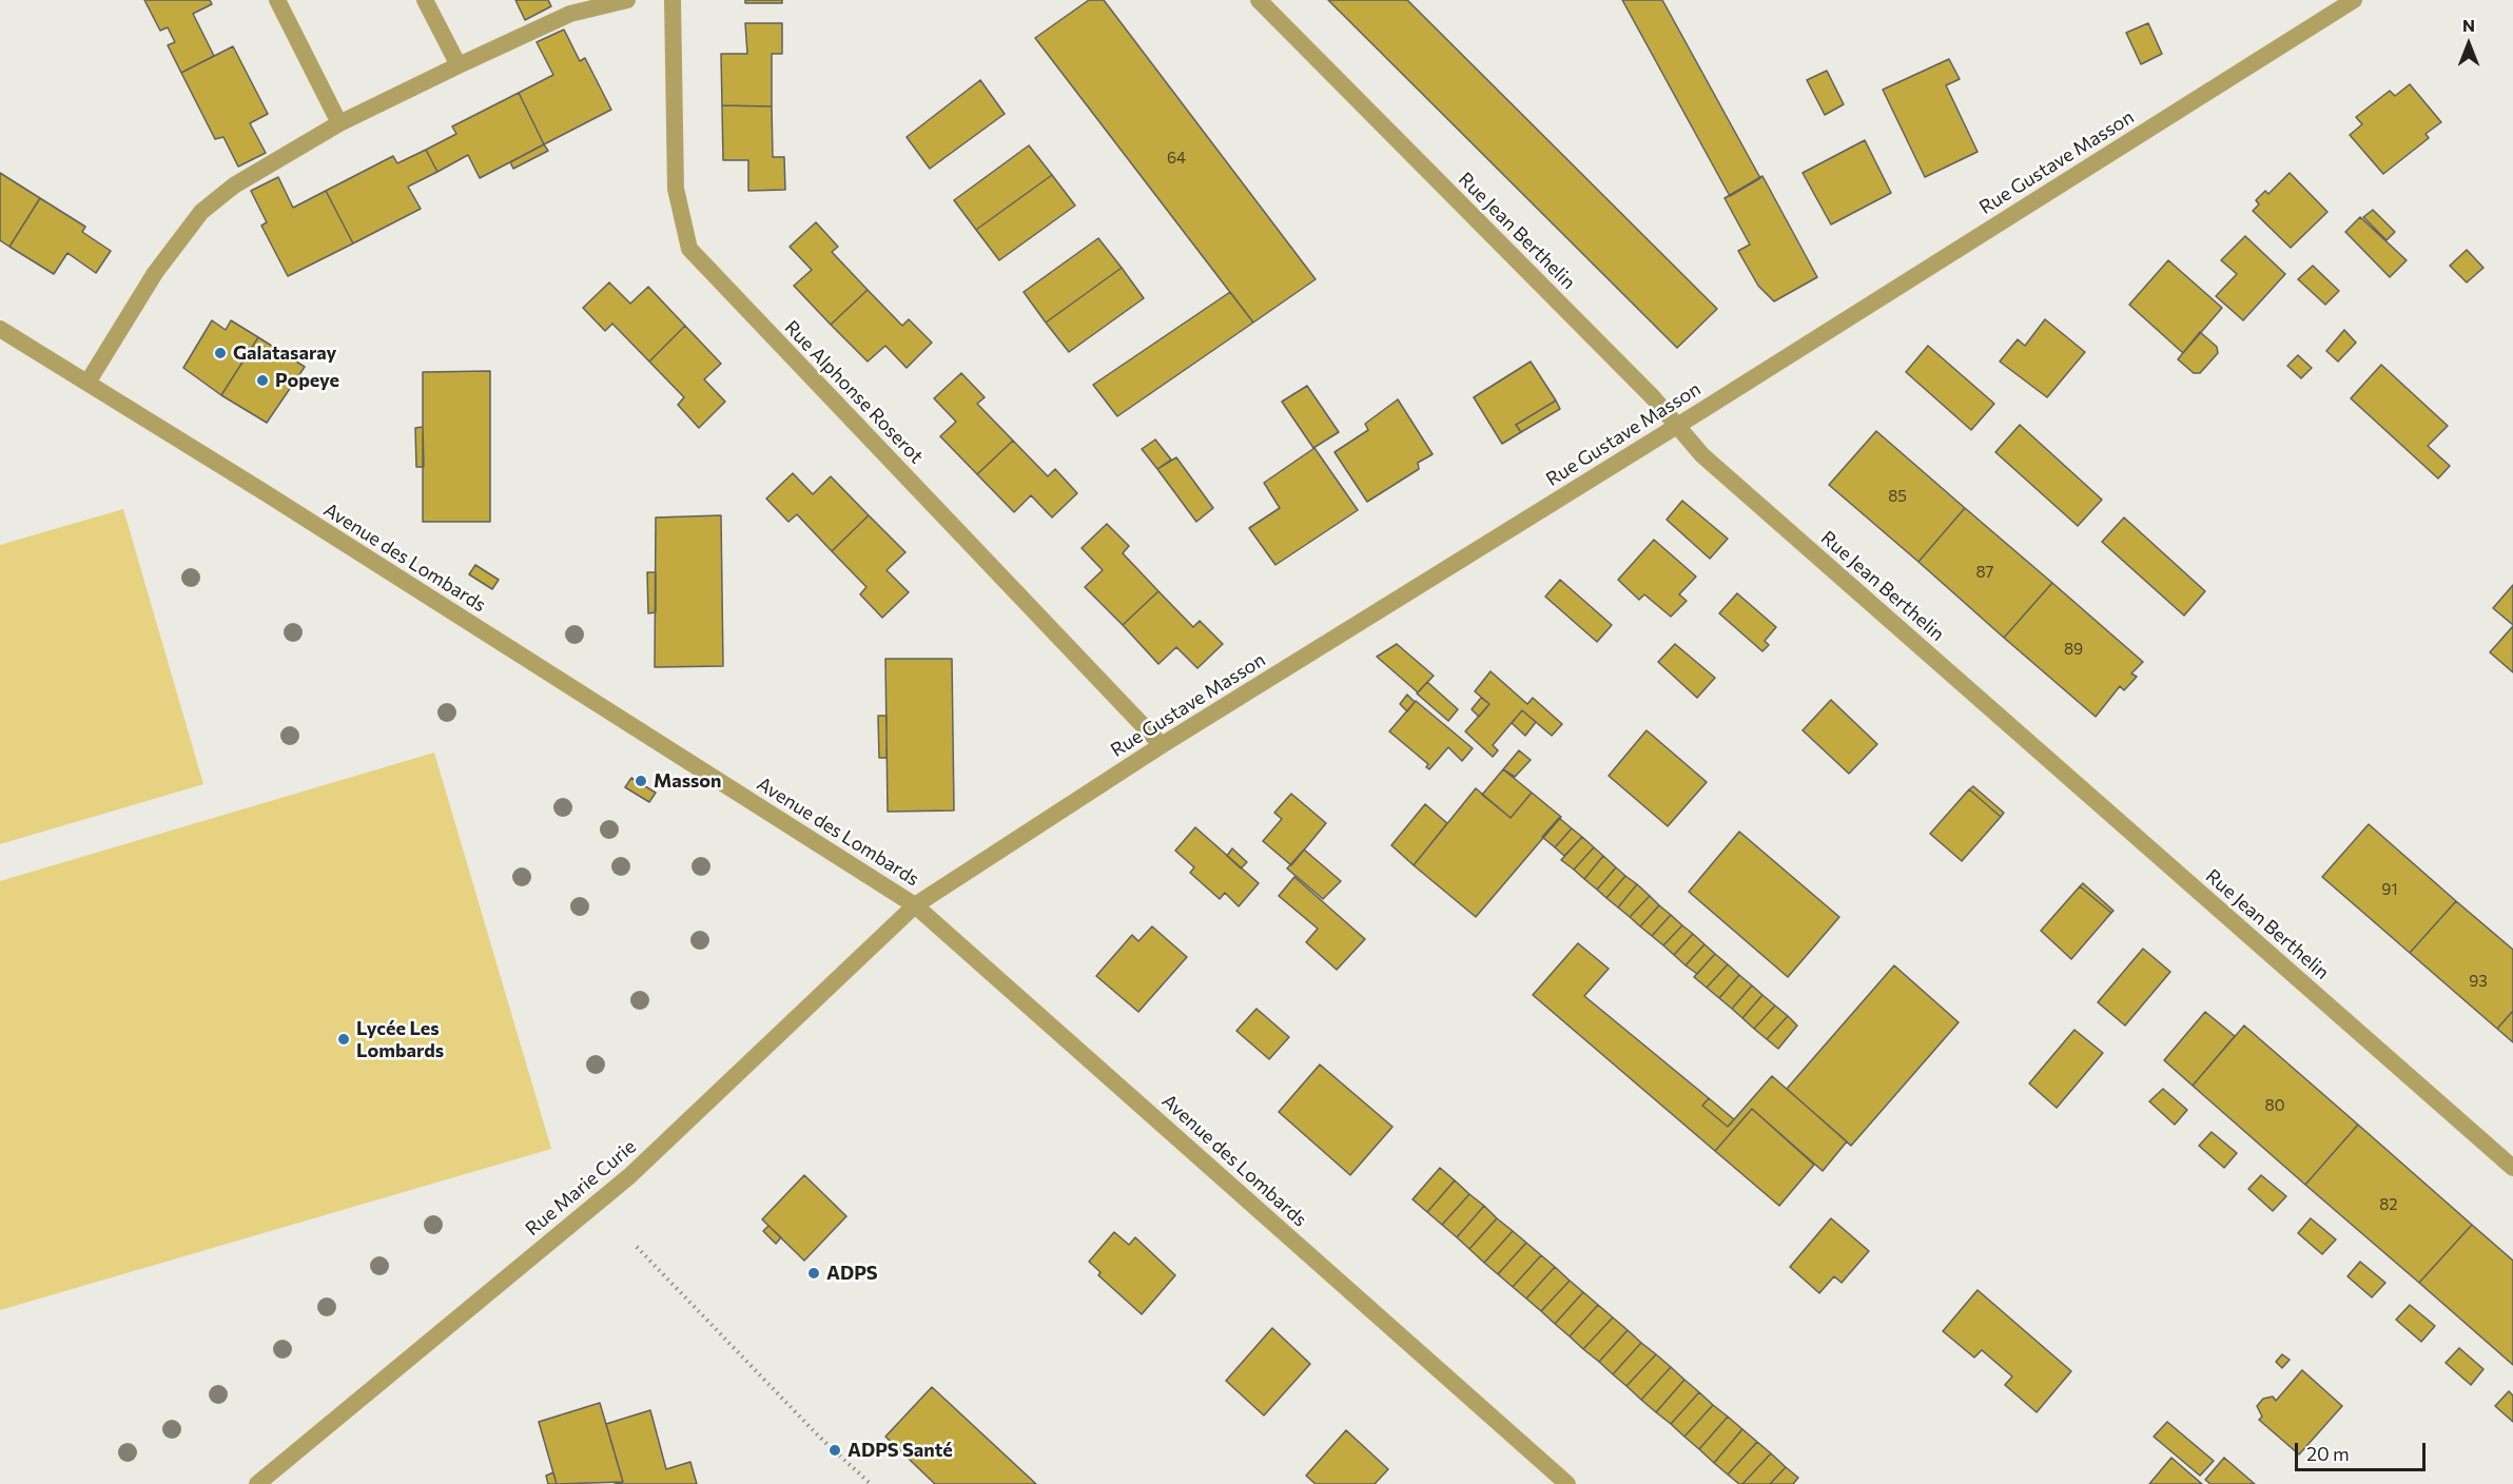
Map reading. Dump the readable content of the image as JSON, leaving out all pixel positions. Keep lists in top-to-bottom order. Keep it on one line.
{"streets":{"street":["Rue Gustave Masson","Rue Jean Berthelin","Rue Alphonse Roserot","Avenue des Lombards","Rue Marie Curie"]},"crossings":[["Rue Gustave Masson","Rue Jean Berthelin"],["Rue Gustave Masson","Rue Alphonse Roserot"],["Rue Gustave Masson","Avenue des Lombards"],["Rue Gustave Masson","Rue Marie Curie"],["Avenue des Lombards","Rue Marie Curie"]],"places":["Galatasaray","Popeye","Masson","Lycée Les Lombards","ADPS","ADPS Santé"],"house_numbers":["64","85","87","89","91","93","80","82"],"scale_bar":"20 m","north":"top"}
